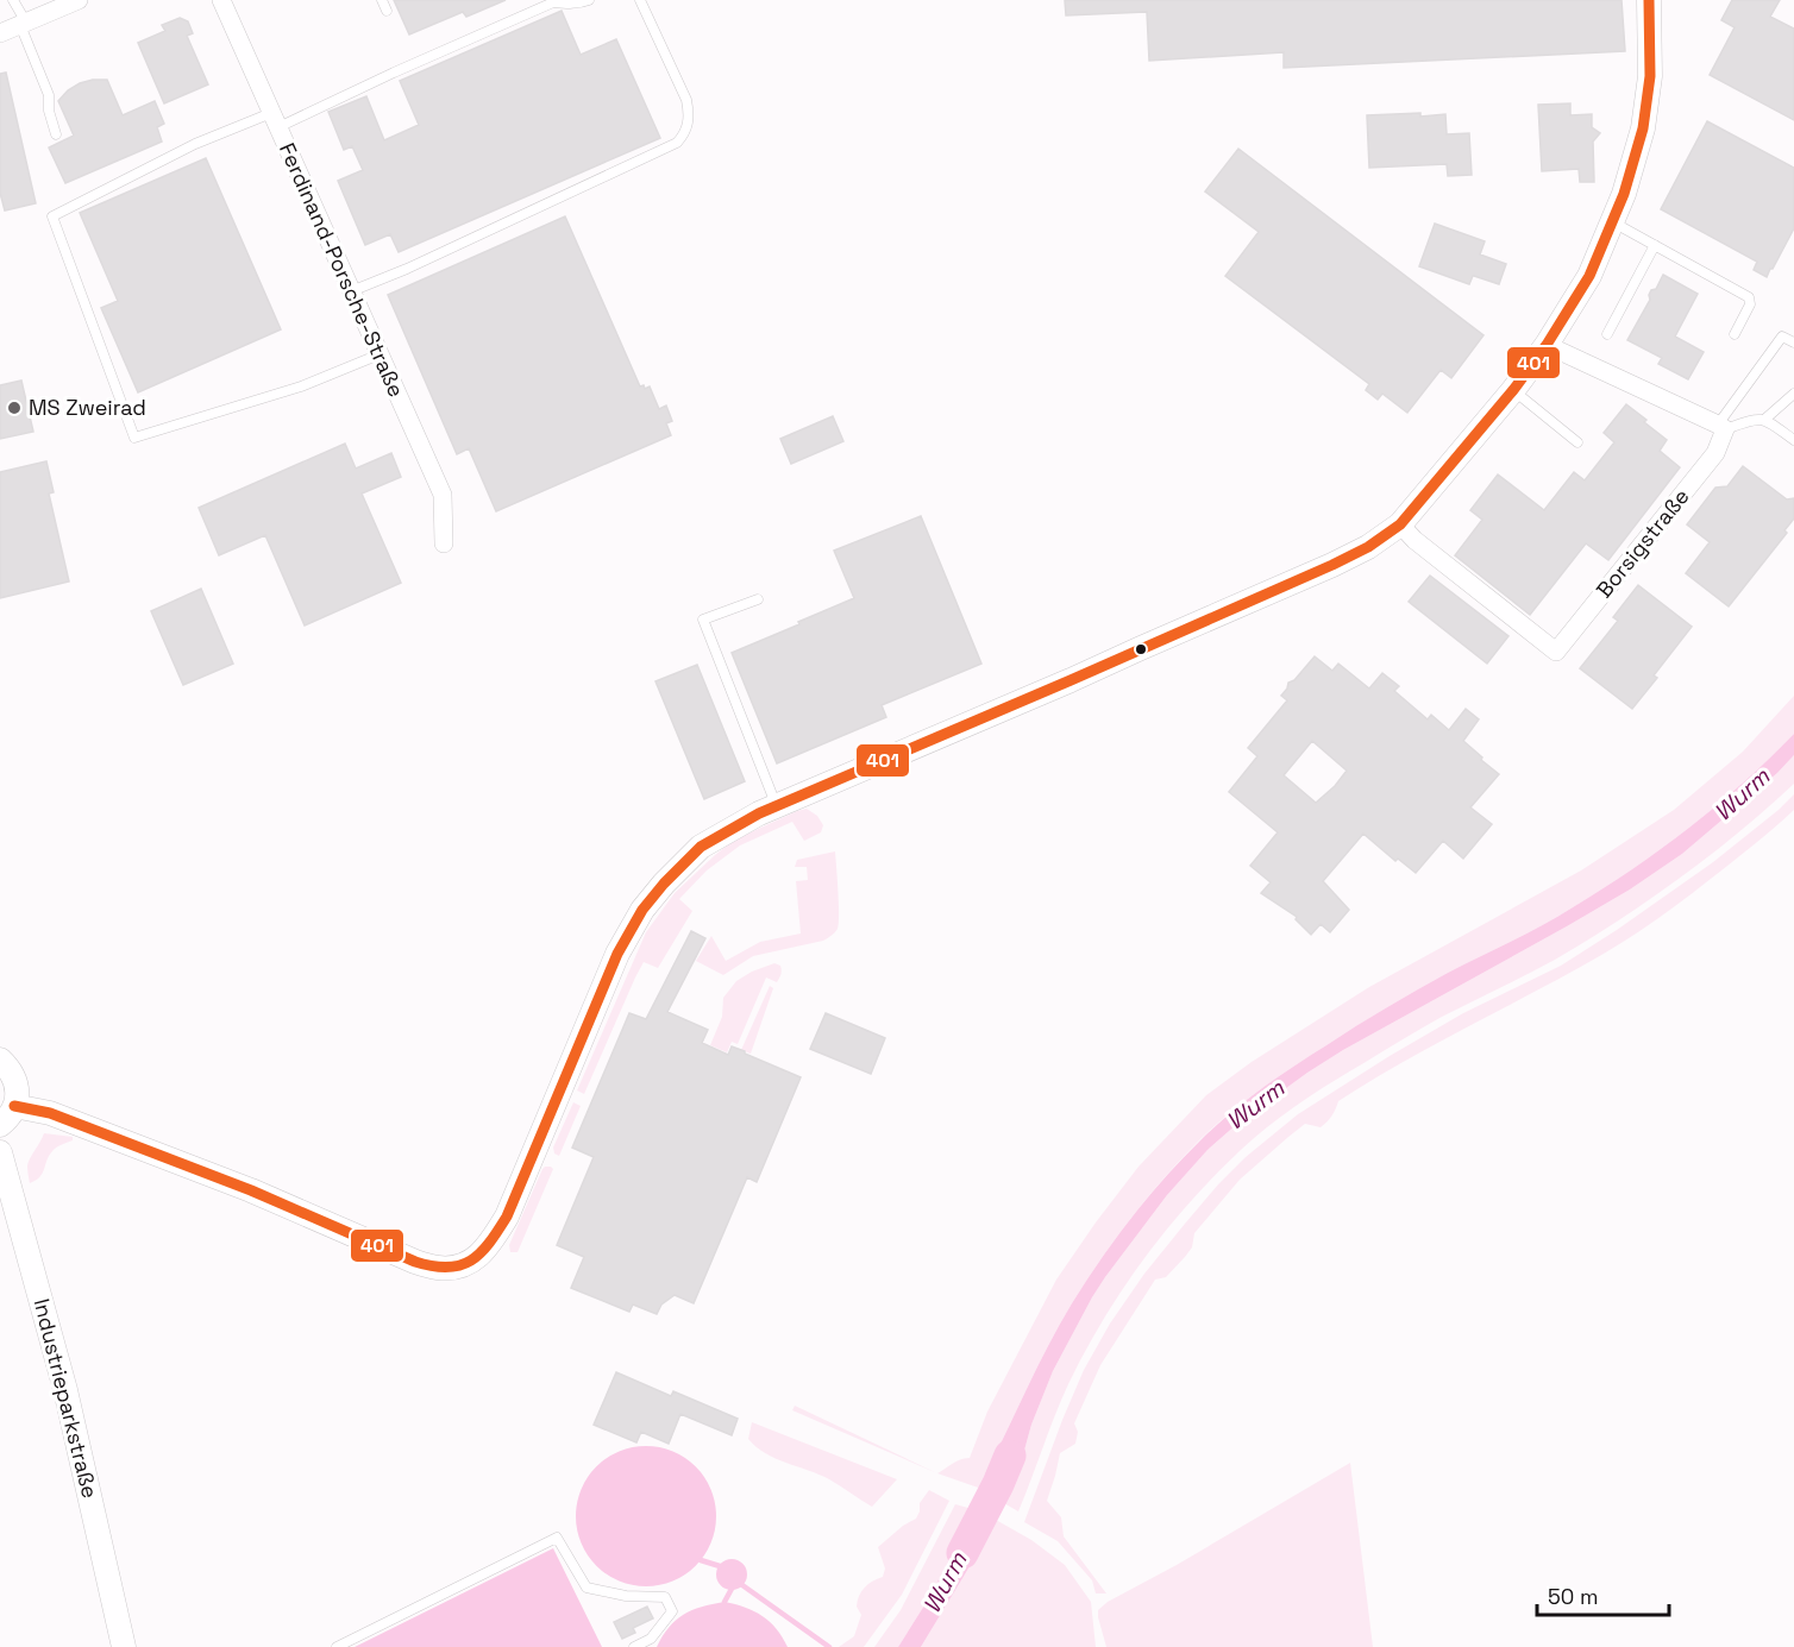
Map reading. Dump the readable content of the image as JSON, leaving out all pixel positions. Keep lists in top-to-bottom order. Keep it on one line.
{"streets":{"street":["Ferdinand-Porsche-Straße","Borsigstraße","Industrieparkstraße"]},"water":["Wurm"],"places":["MS Zweirad"],"lines":["transit line 401"],"scale_bar":"50 m"}
